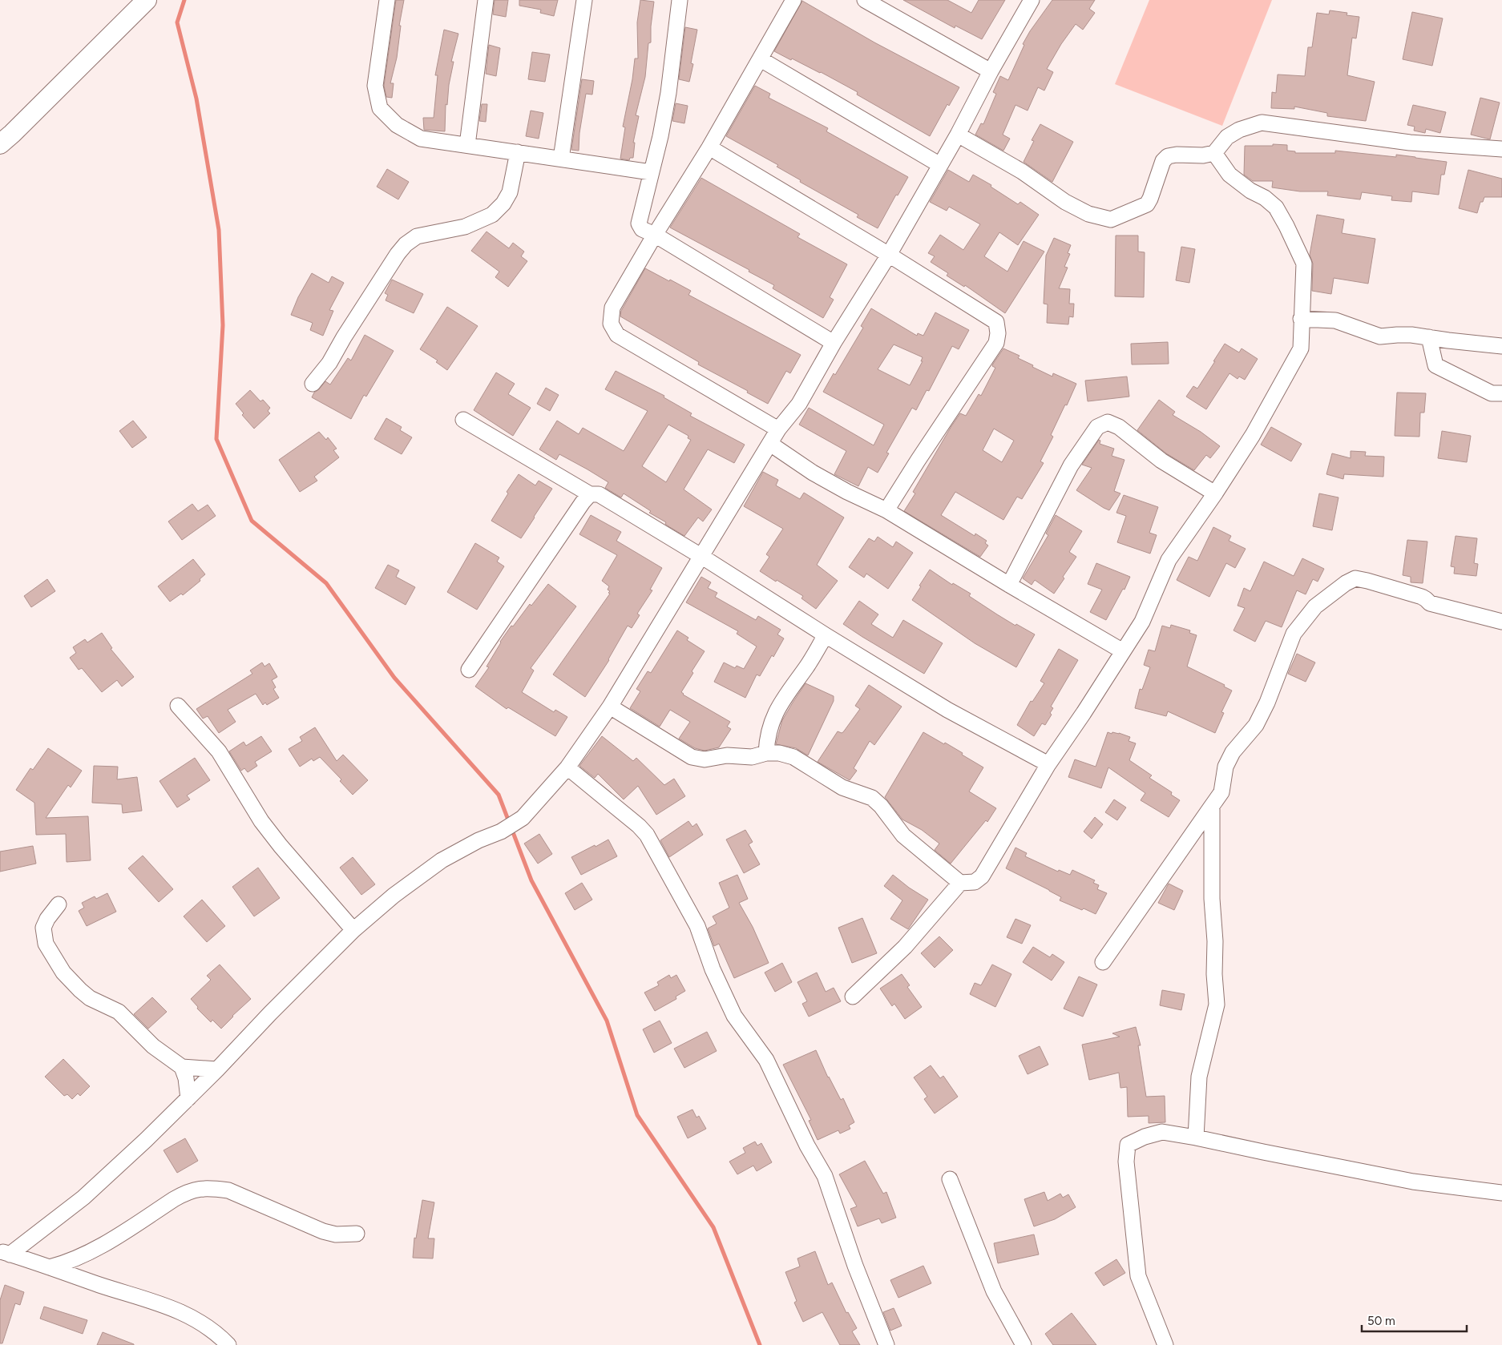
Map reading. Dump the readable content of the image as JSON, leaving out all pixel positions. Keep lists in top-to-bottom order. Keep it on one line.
{"scale_bar":"50 m"}
